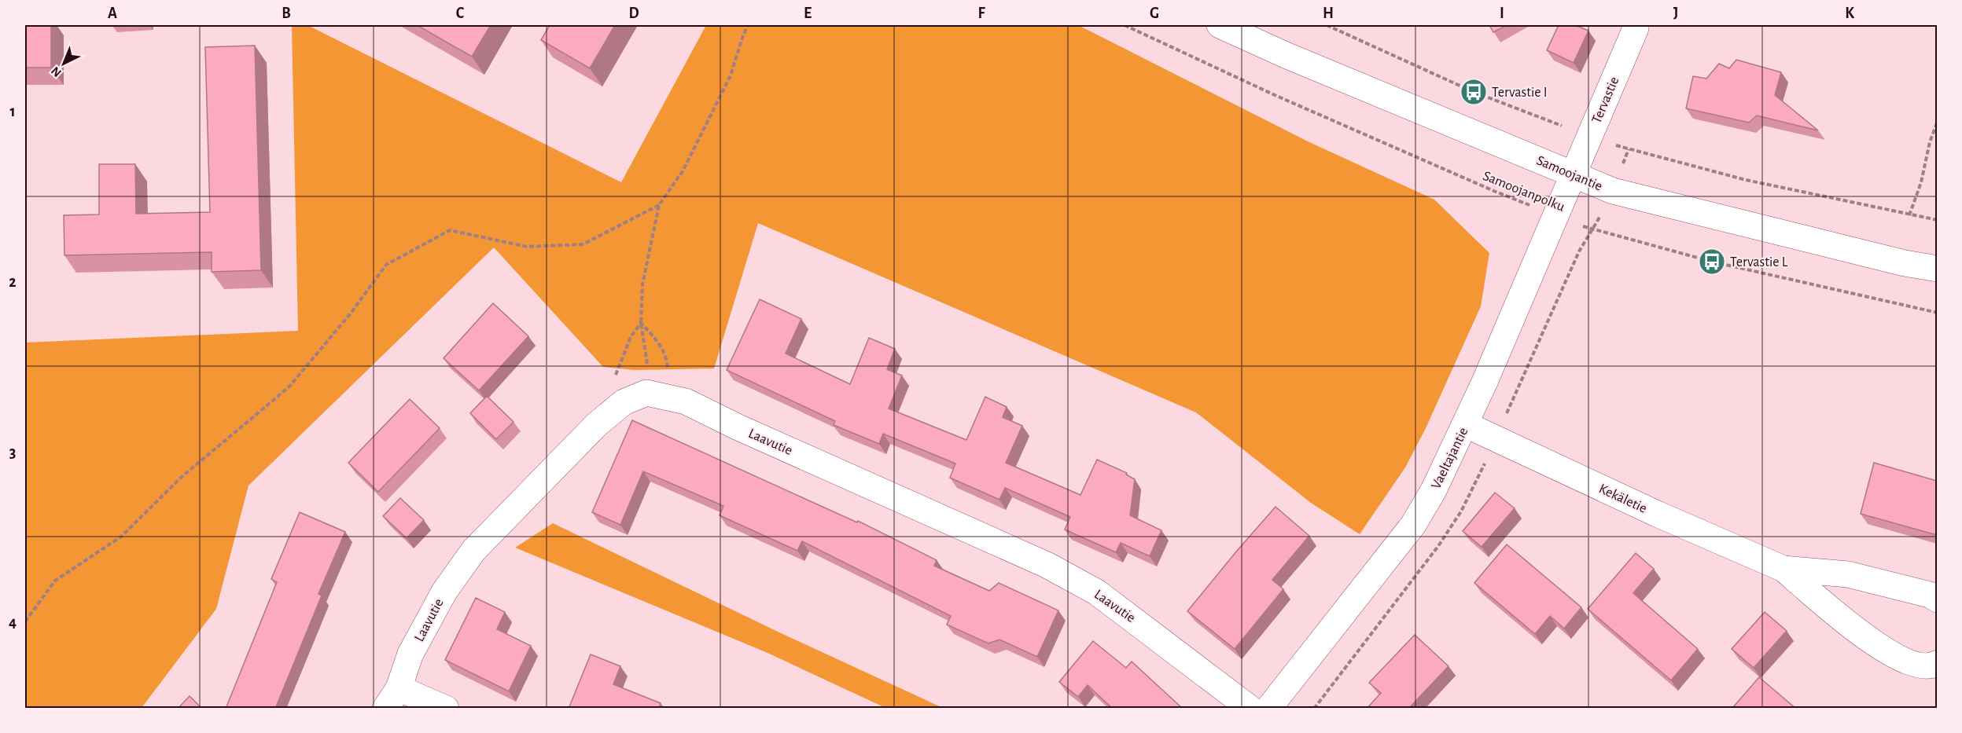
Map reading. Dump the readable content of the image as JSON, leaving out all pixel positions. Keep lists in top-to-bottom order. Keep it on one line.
{"streets":{"street":["Tervastie","Samoojantie","Laavutie","Vaeltajantie","Kekäletie"],"path":["Samoojanpolku"]},"crossings":[["Tervastie","Samoojantie"],["Tervastie","Vaeltajantie"],["Samoojantie","Vaeltajantie"],["Samoojanpolku","Vaeltajantie"],["Vaeltajantie","Kekäletie"]],"places":{"bus stop":["Tervastie I","Tervastie L"]},"north":"bottom left","grid":{"columns":["A","B","C","D","E","F","G","H","I","J","K"],"rows":["1","2","3","4"]}}
